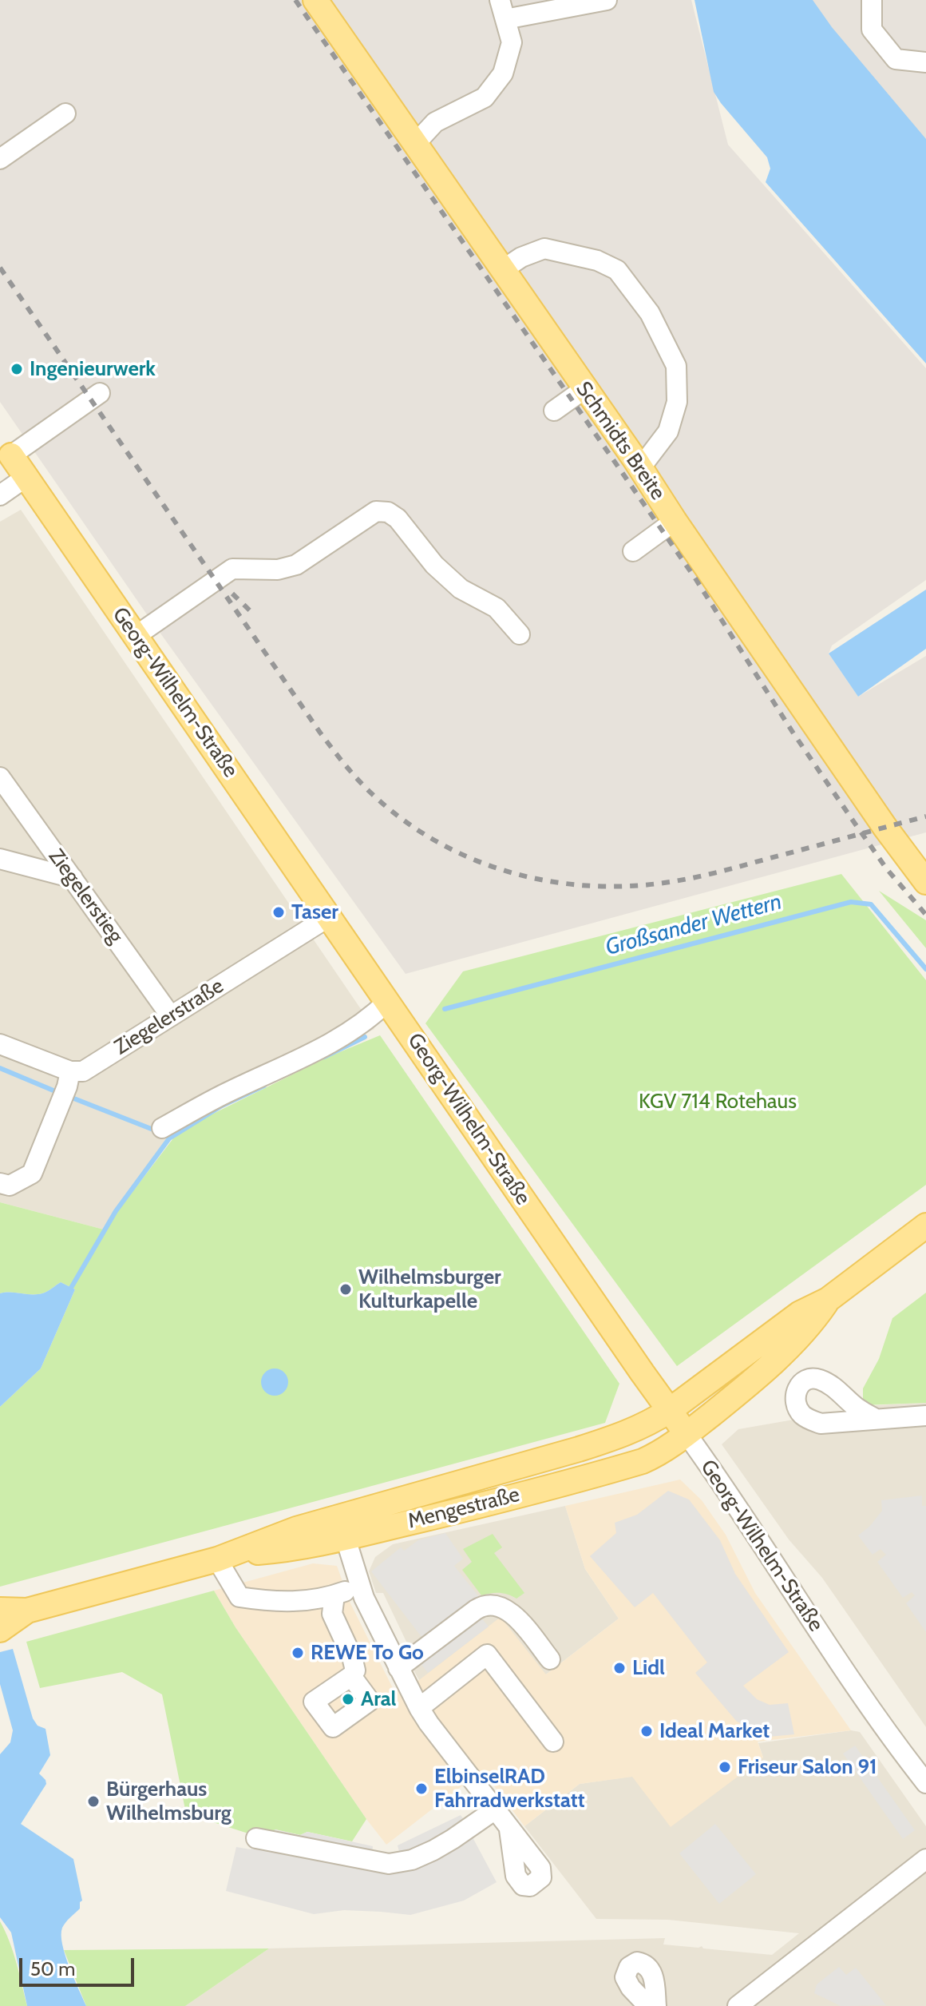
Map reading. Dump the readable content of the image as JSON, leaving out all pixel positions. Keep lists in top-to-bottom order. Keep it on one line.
{"streets":{"main road":["Schmidts Breite","Georg-Wilhelm-Straße","Mengestraße"],"street":["Ziegelerstieg","Ziegelerstraße"]},"crossings":[["Georg-Wilhelm-Straße","Ziegelerstraße"],["Georg-Wilhelm-Straße","Mengestraße"],["Ziegelerstieg","Ziegelerstraße"]],"water":["Großsander Wettern"],"parks":["KGV 714 Rotehaus"],"places":["Ingenieurwerk","Taser","Wilhelmsburger Kulturkapelle","REWE To Go","Lidl","Aral","Ideal Market","Friseur Salon 91","ElbinselRAD Fahrradwerkstatt","Bürgerhaus Wilhelmsburg"],"scale_bar":"50 m"}
